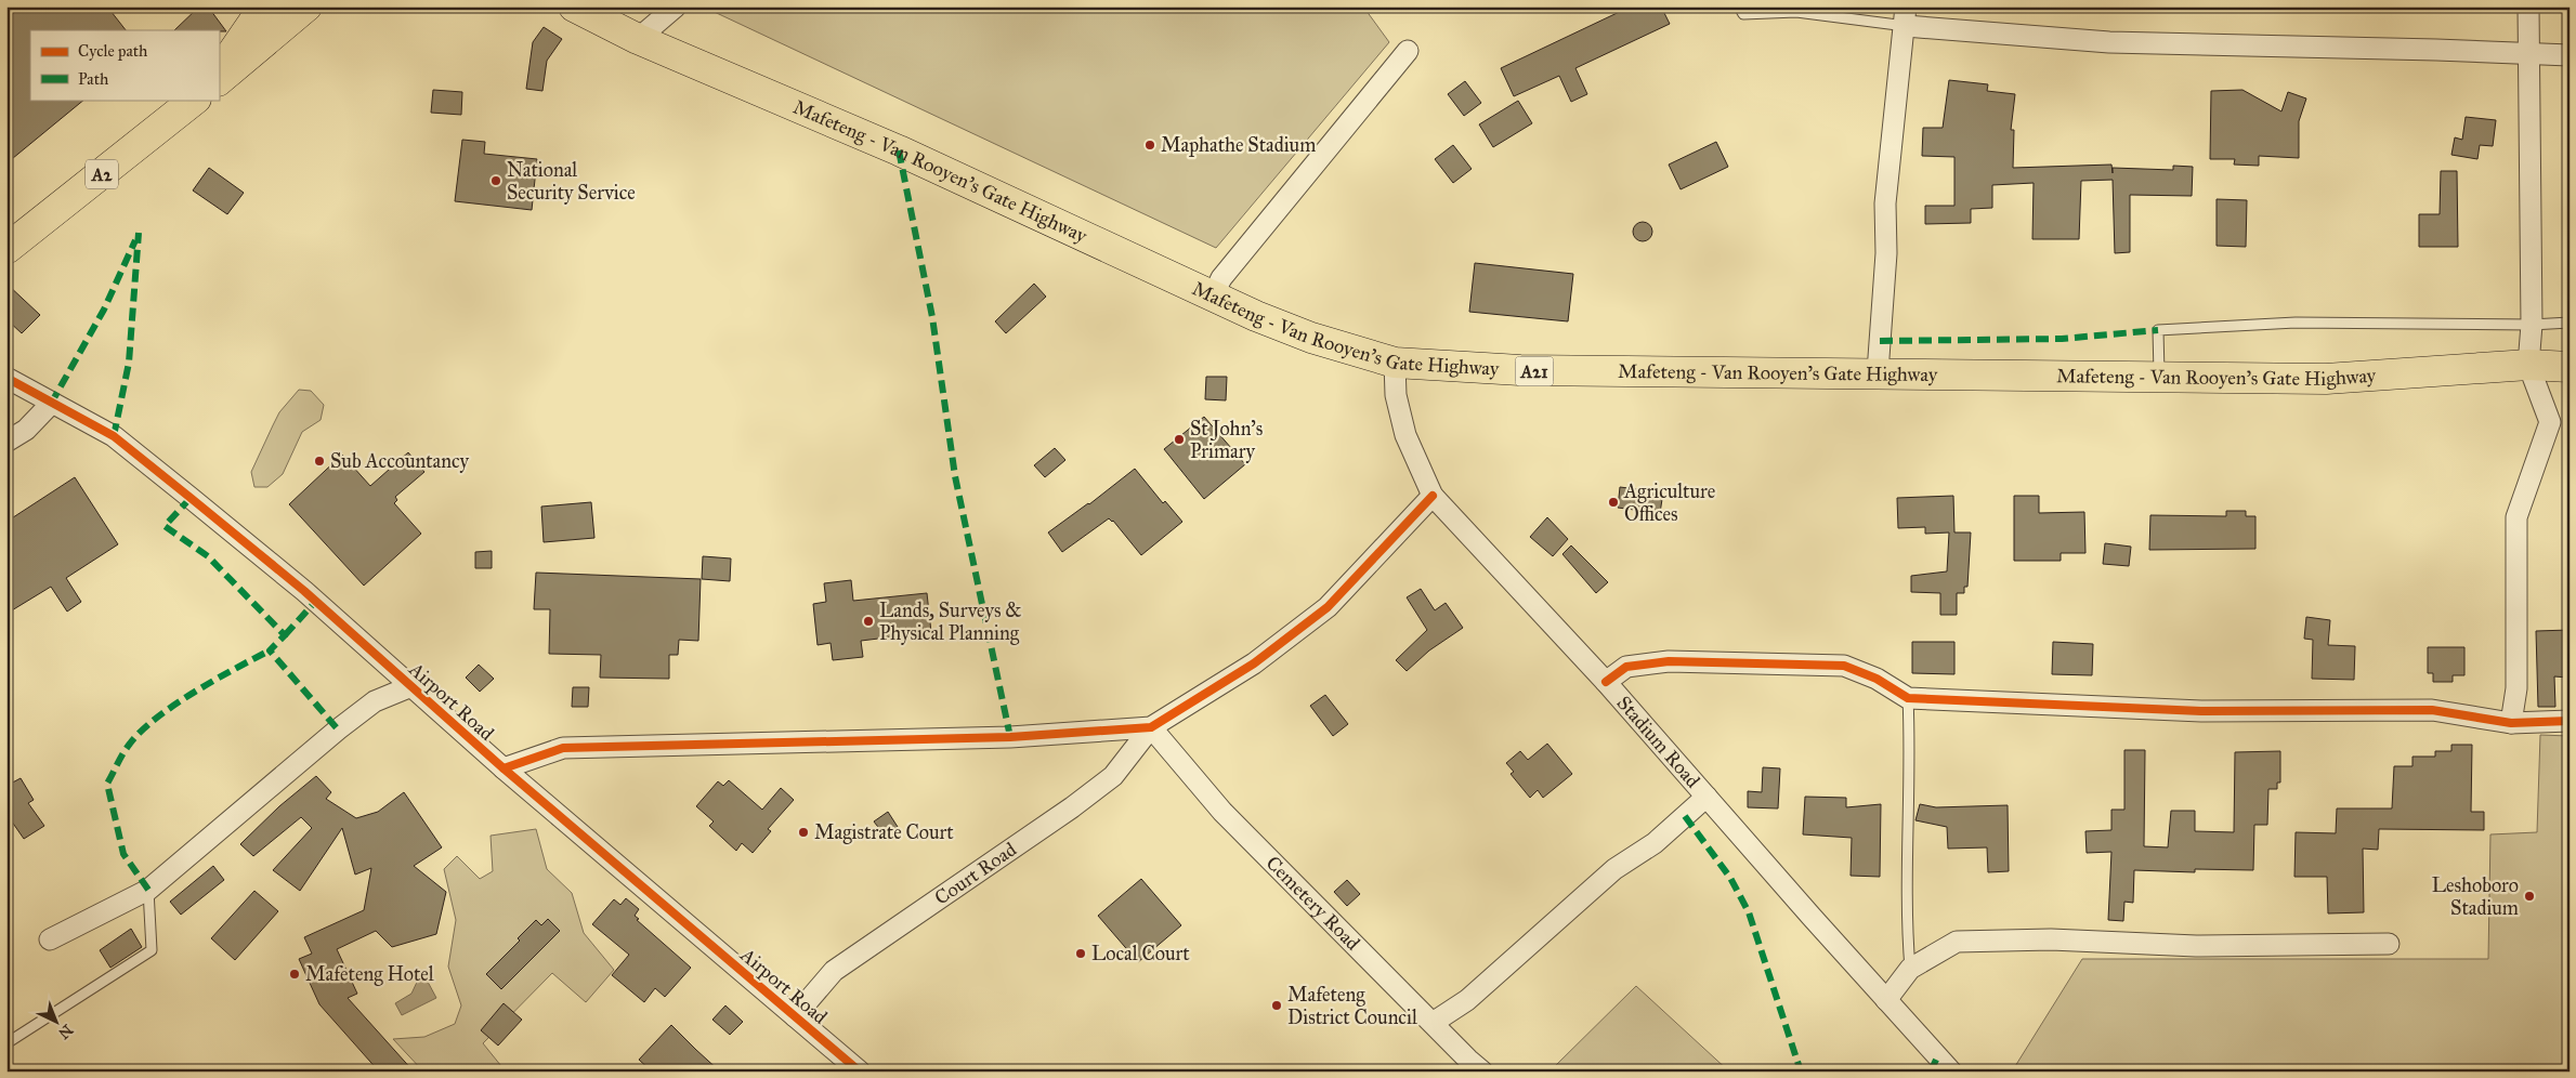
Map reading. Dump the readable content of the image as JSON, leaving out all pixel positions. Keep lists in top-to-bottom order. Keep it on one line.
{"streets":{"main road":["Mafeteng - Van Rooyen's Gate Highway","A2","A21"],"street":["Airport Road","Stadium Road","Court Road","Cemetery Road"]},"crossings":[["Mafeteng - Van Rooyen's Gate Highway","Stadium Road"],["Airport Road","Court Road"],["Court Road","Cemetery Road"]],"places":["Maphathe Stadium","National Security Service","St John's Primary","Sub Accountancy","Agriculture Offices","Lands, Surveys & Physical Planning","Magistrate Court","Leshoboro Stadium","Local Court","Mafeteng Hotel","Mafeteng District Council"],"legend":["Cycle path","Path"],"north":"bottom right"}
